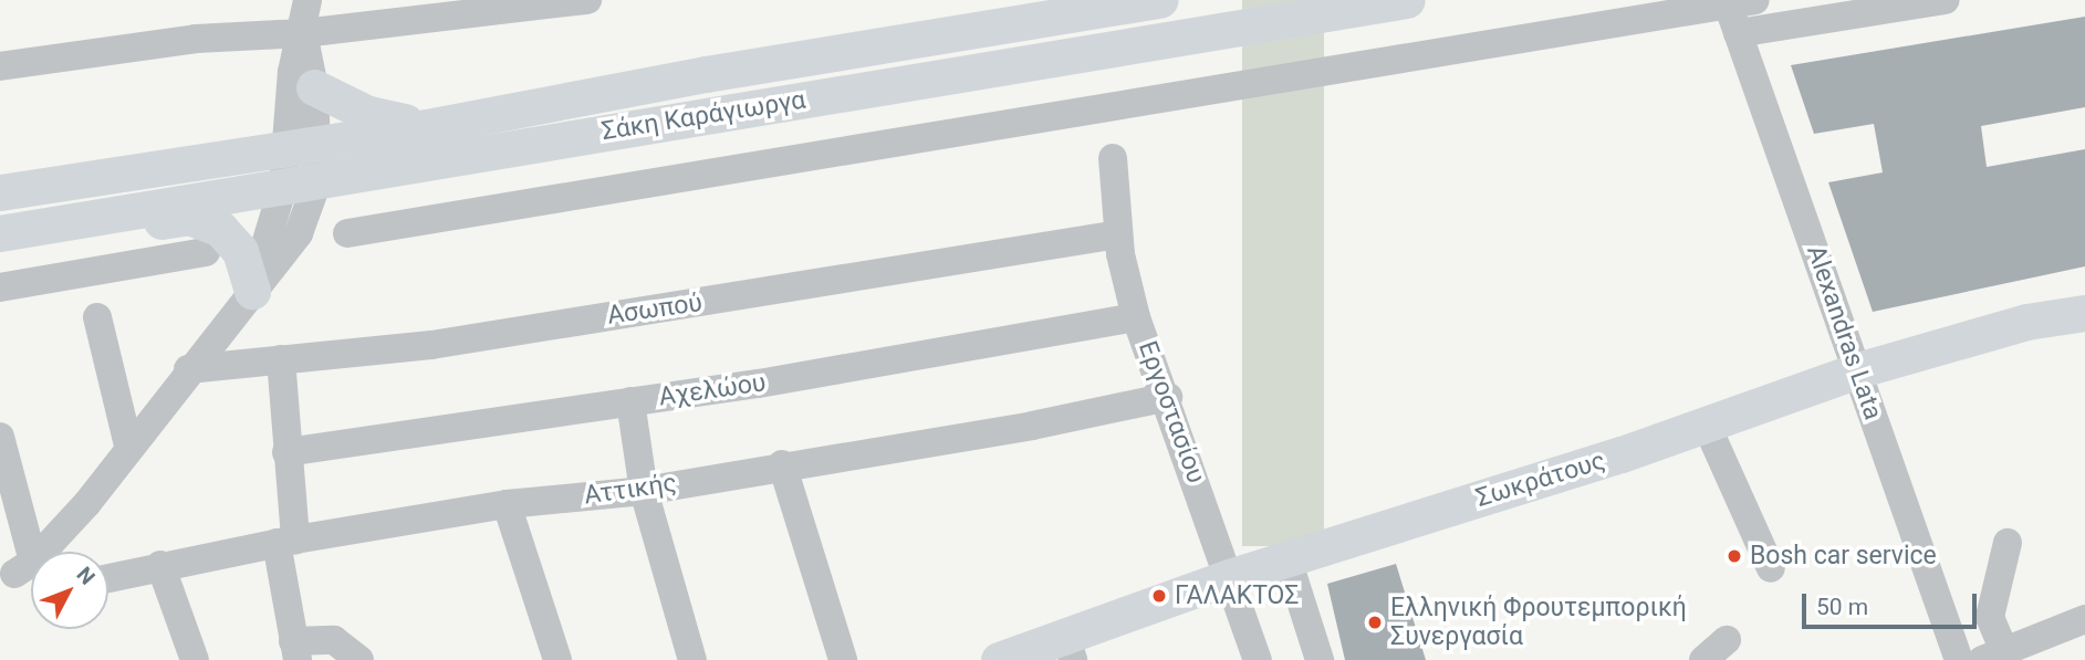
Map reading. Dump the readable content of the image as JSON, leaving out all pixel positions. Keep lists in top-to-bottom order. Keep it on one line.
{"streets":{"main road":["Σάκη Καράγιωργα","Σωκράτους"],"street":["Ασωπού","Alexandras Lata","Αχελώου","Εργοστασίου","Αττικής"]},"crossings":[["Ασωπού","Εργοστασίου"],["Alexandras Lata","Σωκράτους"],["Αχελώου","Εργοστασίου"],["Εργοστασίου","Σωκράτους"],["Εργοστασίου","Αττικής"]],"places":["Bosh car service","ΓΑΛΑΚΤΟΣ","Ελληνική Φρουτεμπορική Συνεργασία"],"scale_bar":"50 m","north":"top right"}
